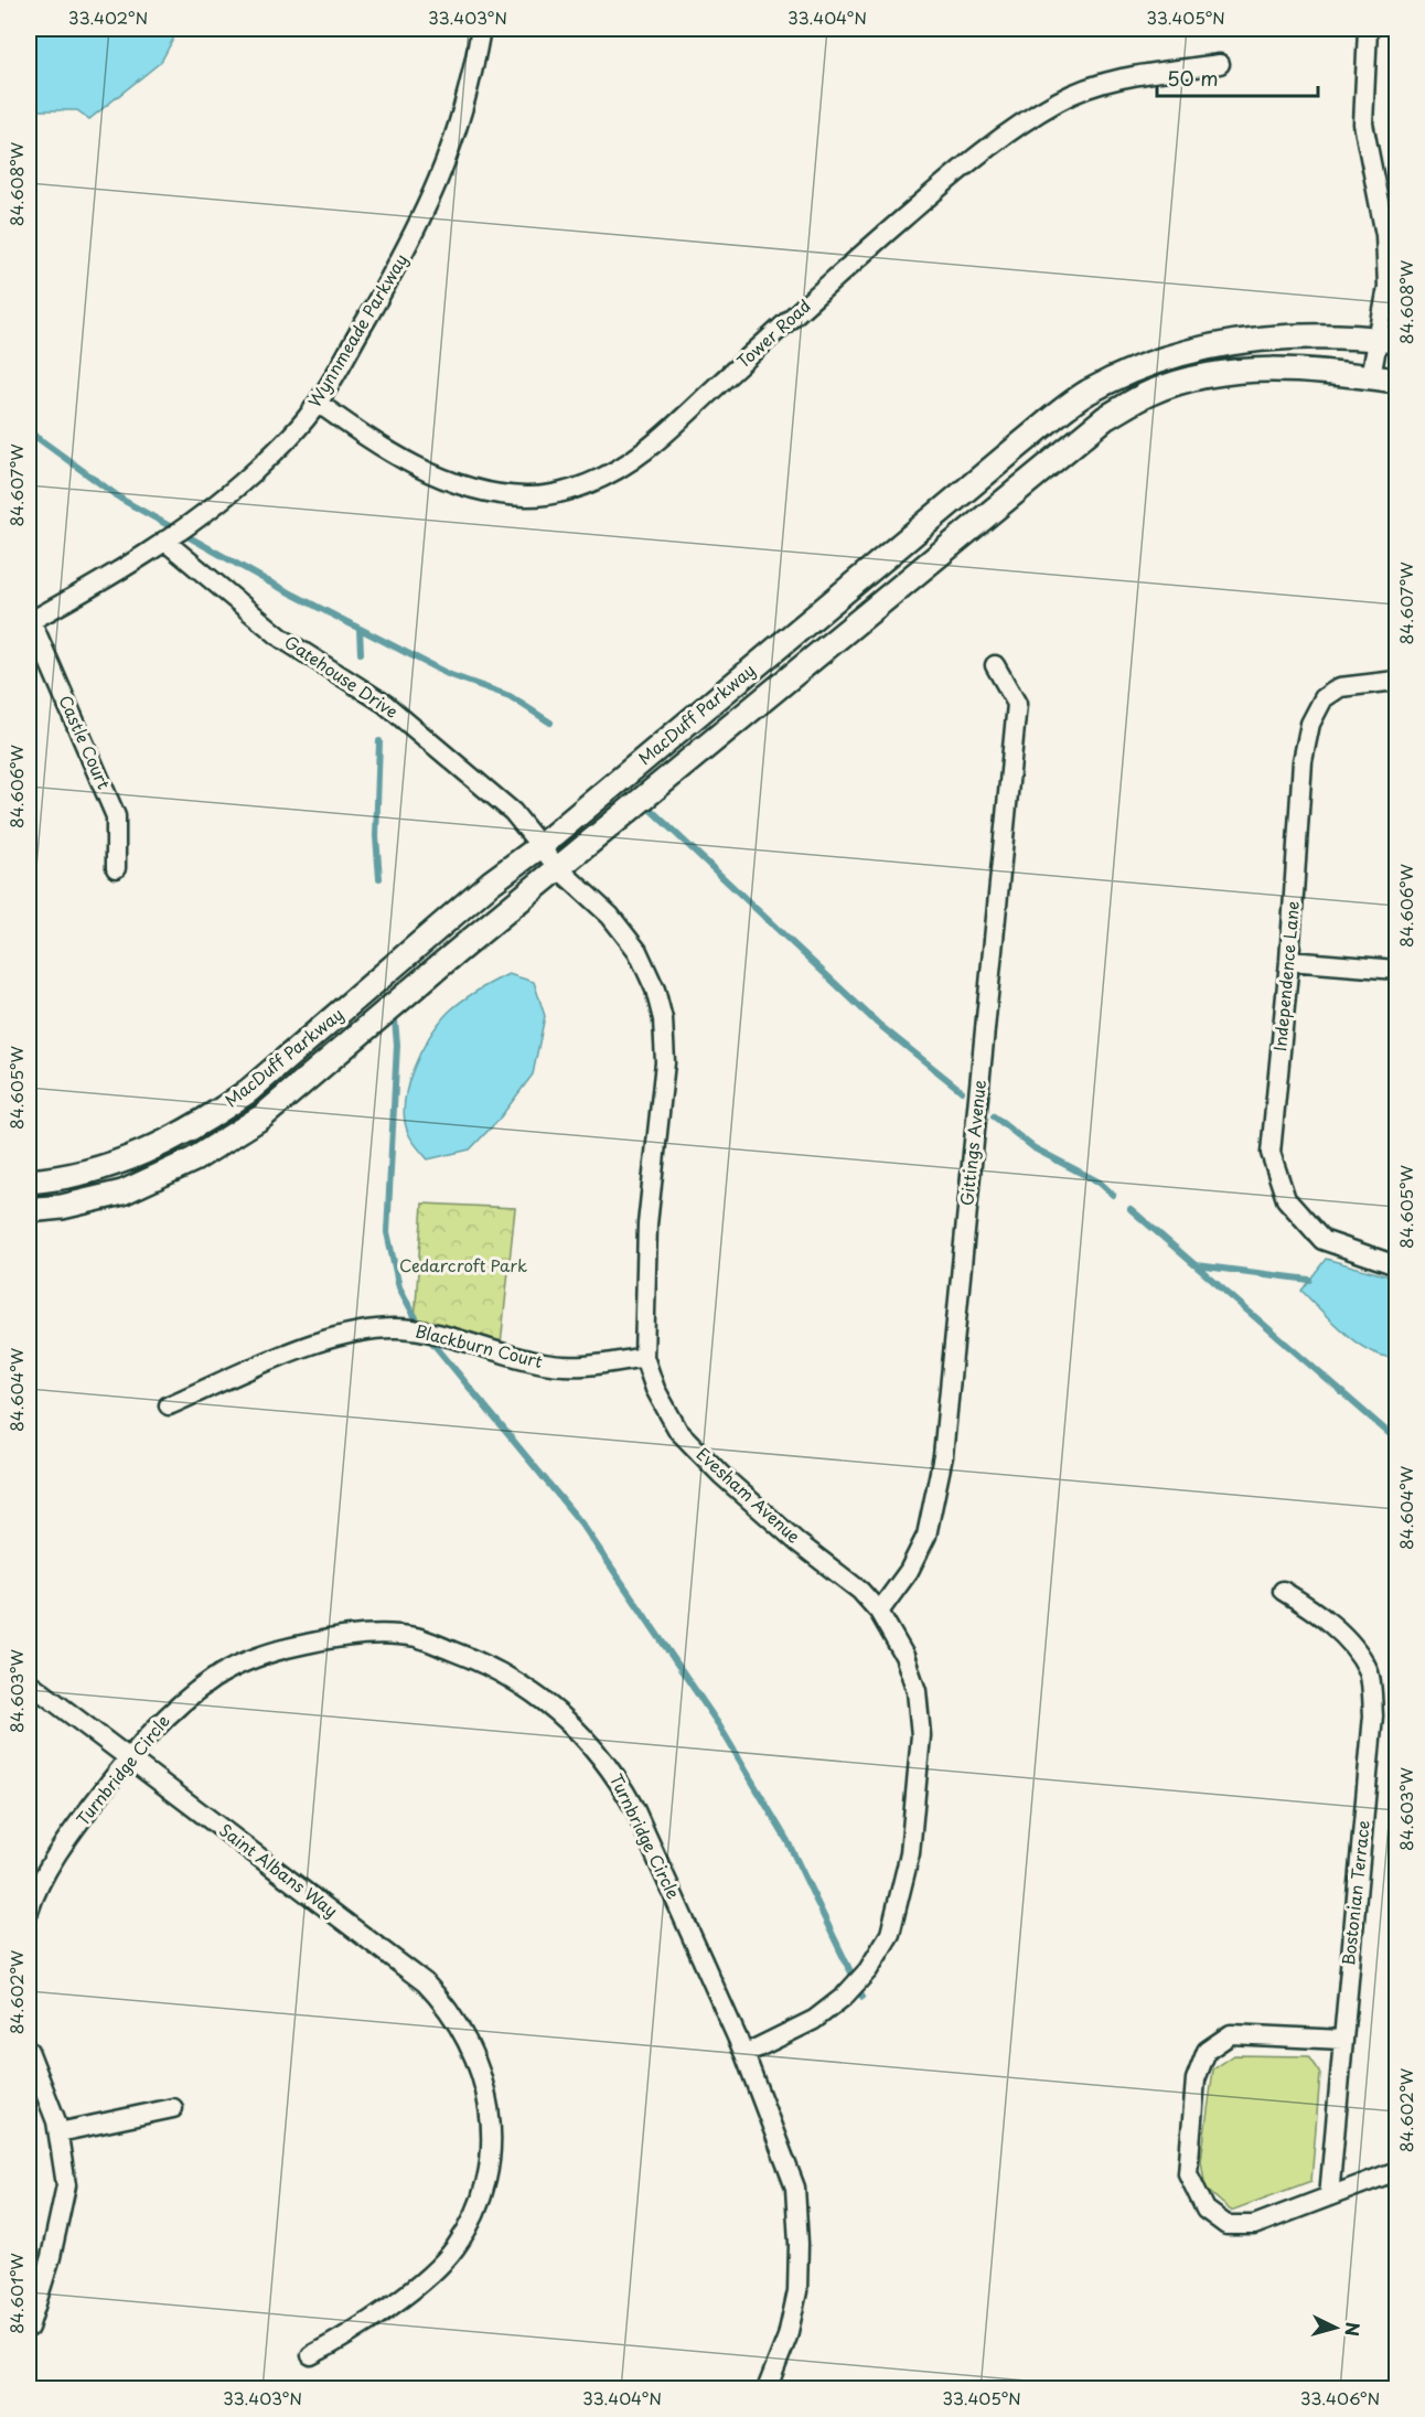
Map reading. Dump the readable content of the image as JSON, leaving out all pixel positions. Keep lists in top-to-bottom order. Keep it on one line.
{"streets":{"street":["Wynnmeade Parkway","Tower Road","Gatehouse Drive","MacDuff Parkway","Castle Court","Independence Lane","Gittings Avenue","Blackburn Court","Evesham Avenue","Turnbridge Circle","Saint Albans Way","Bostonian Terrace"]},"crossings":[["Wynnmeade Parkway","Tower Road"],["Wynnmeade Parkway","Gatehouse Drive"],["Wynnmeade Parkway","Castle Court"],["Gatehouse Drive","MacDuff Parkway"],["Gatehouse Drive","Evesham Avenue"],["MacDuff Parkway","Evesham Avenue"],["Gittings Avenue","Evesham Avenue"],["Blackburn Court","Evesham Avenue"],["Evesham Avenue","Turnbridge Circle"],["Turnbridge Circle","Saint Albans Way"]],"parks":["Cedarcroft Park"],"scale_bar":"50 m","north":"right","coordinates":["33.402°N","33.403°N","33.404°N","33.405°N","84.608°W","84.607°W","84.606°W","84.605°W","84.604°W","84.603°W","84.602°W","84.601°W","33.406°N"]}
